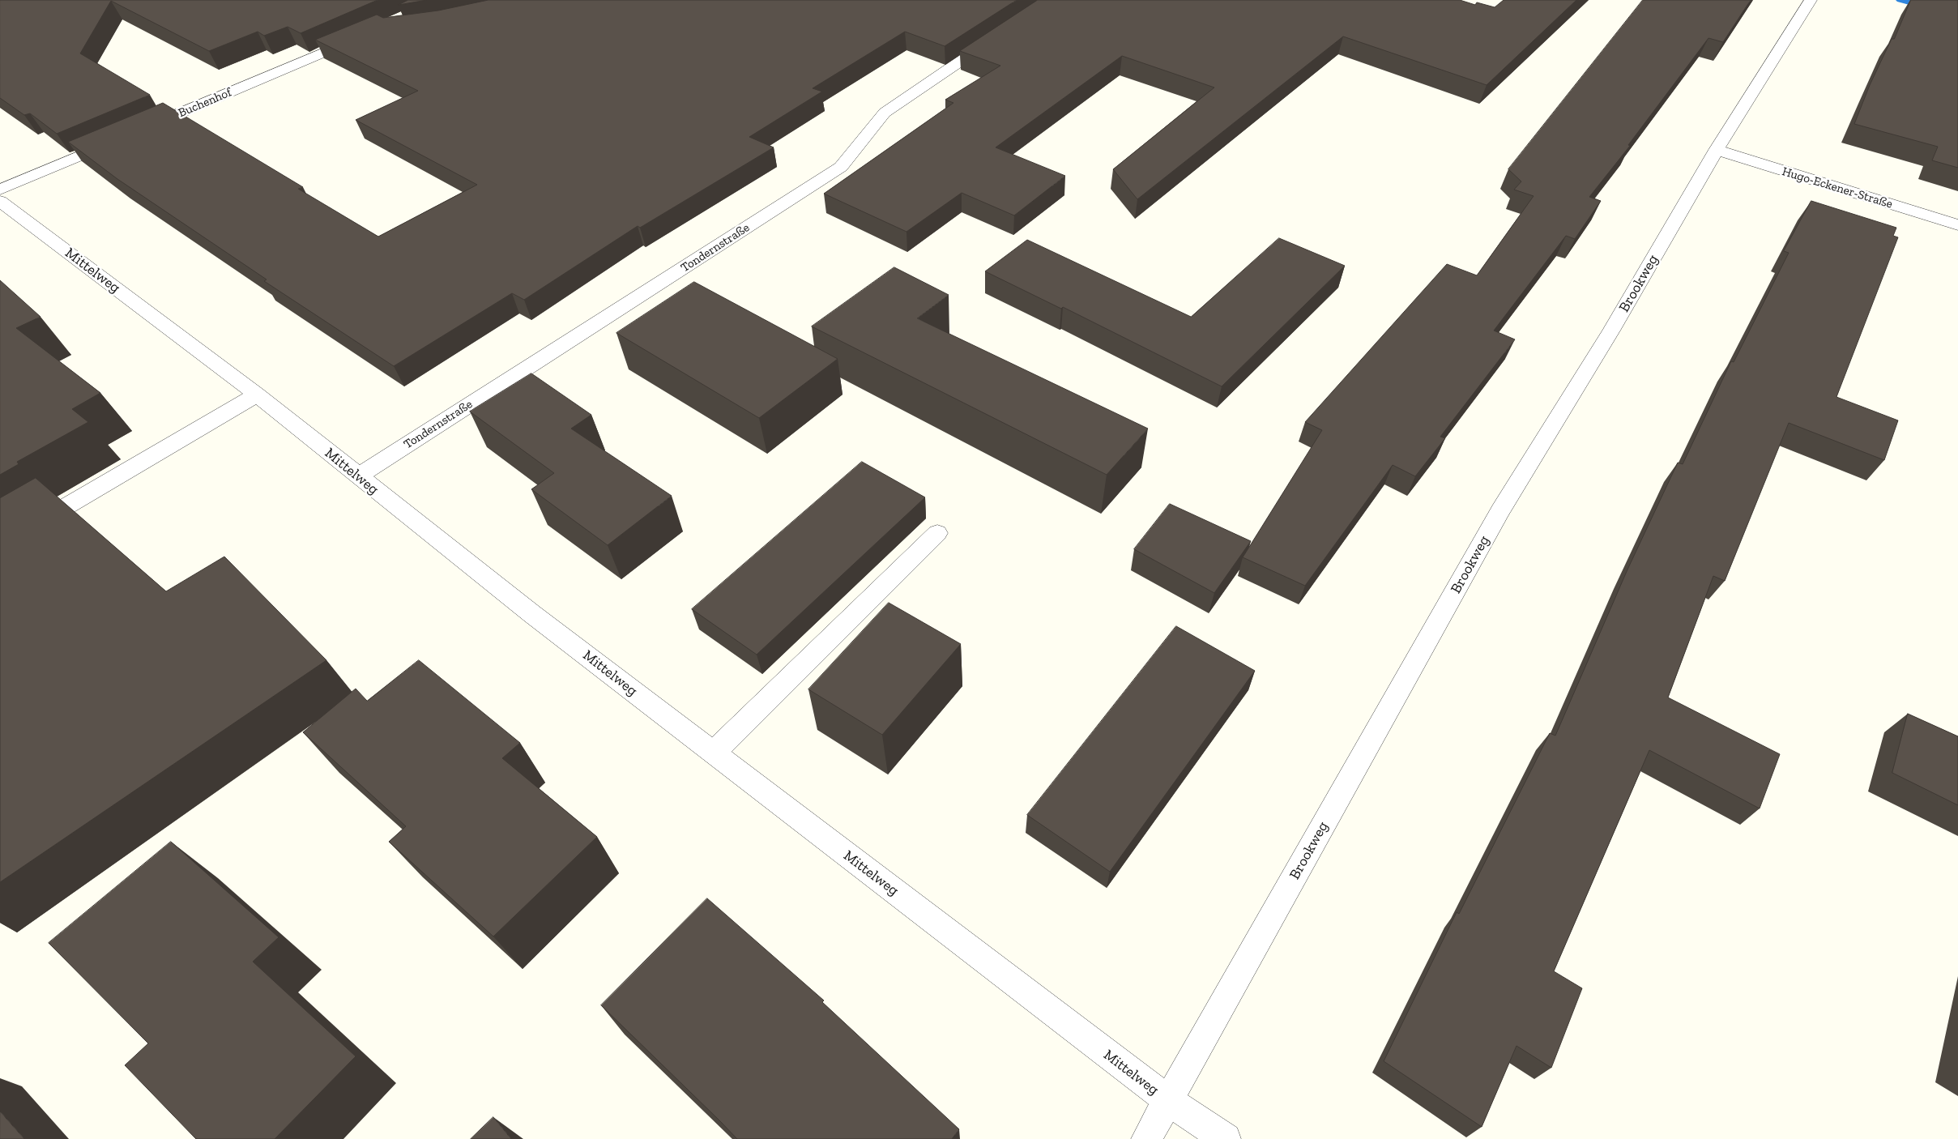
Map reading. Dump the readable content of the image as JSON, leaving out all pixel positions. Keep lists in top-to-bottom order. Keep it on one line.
{"streets":{"street":["Buchenhof","Hugo-Eckener-Straße","Tondernstraße","Mittelweg","Brookweg"]},"crossings":[["Hugo-Eckener-Straße","Brookweg"],["Tondernstraße","Mittelweg"],["Mittelweg","Brookweg"]]}
